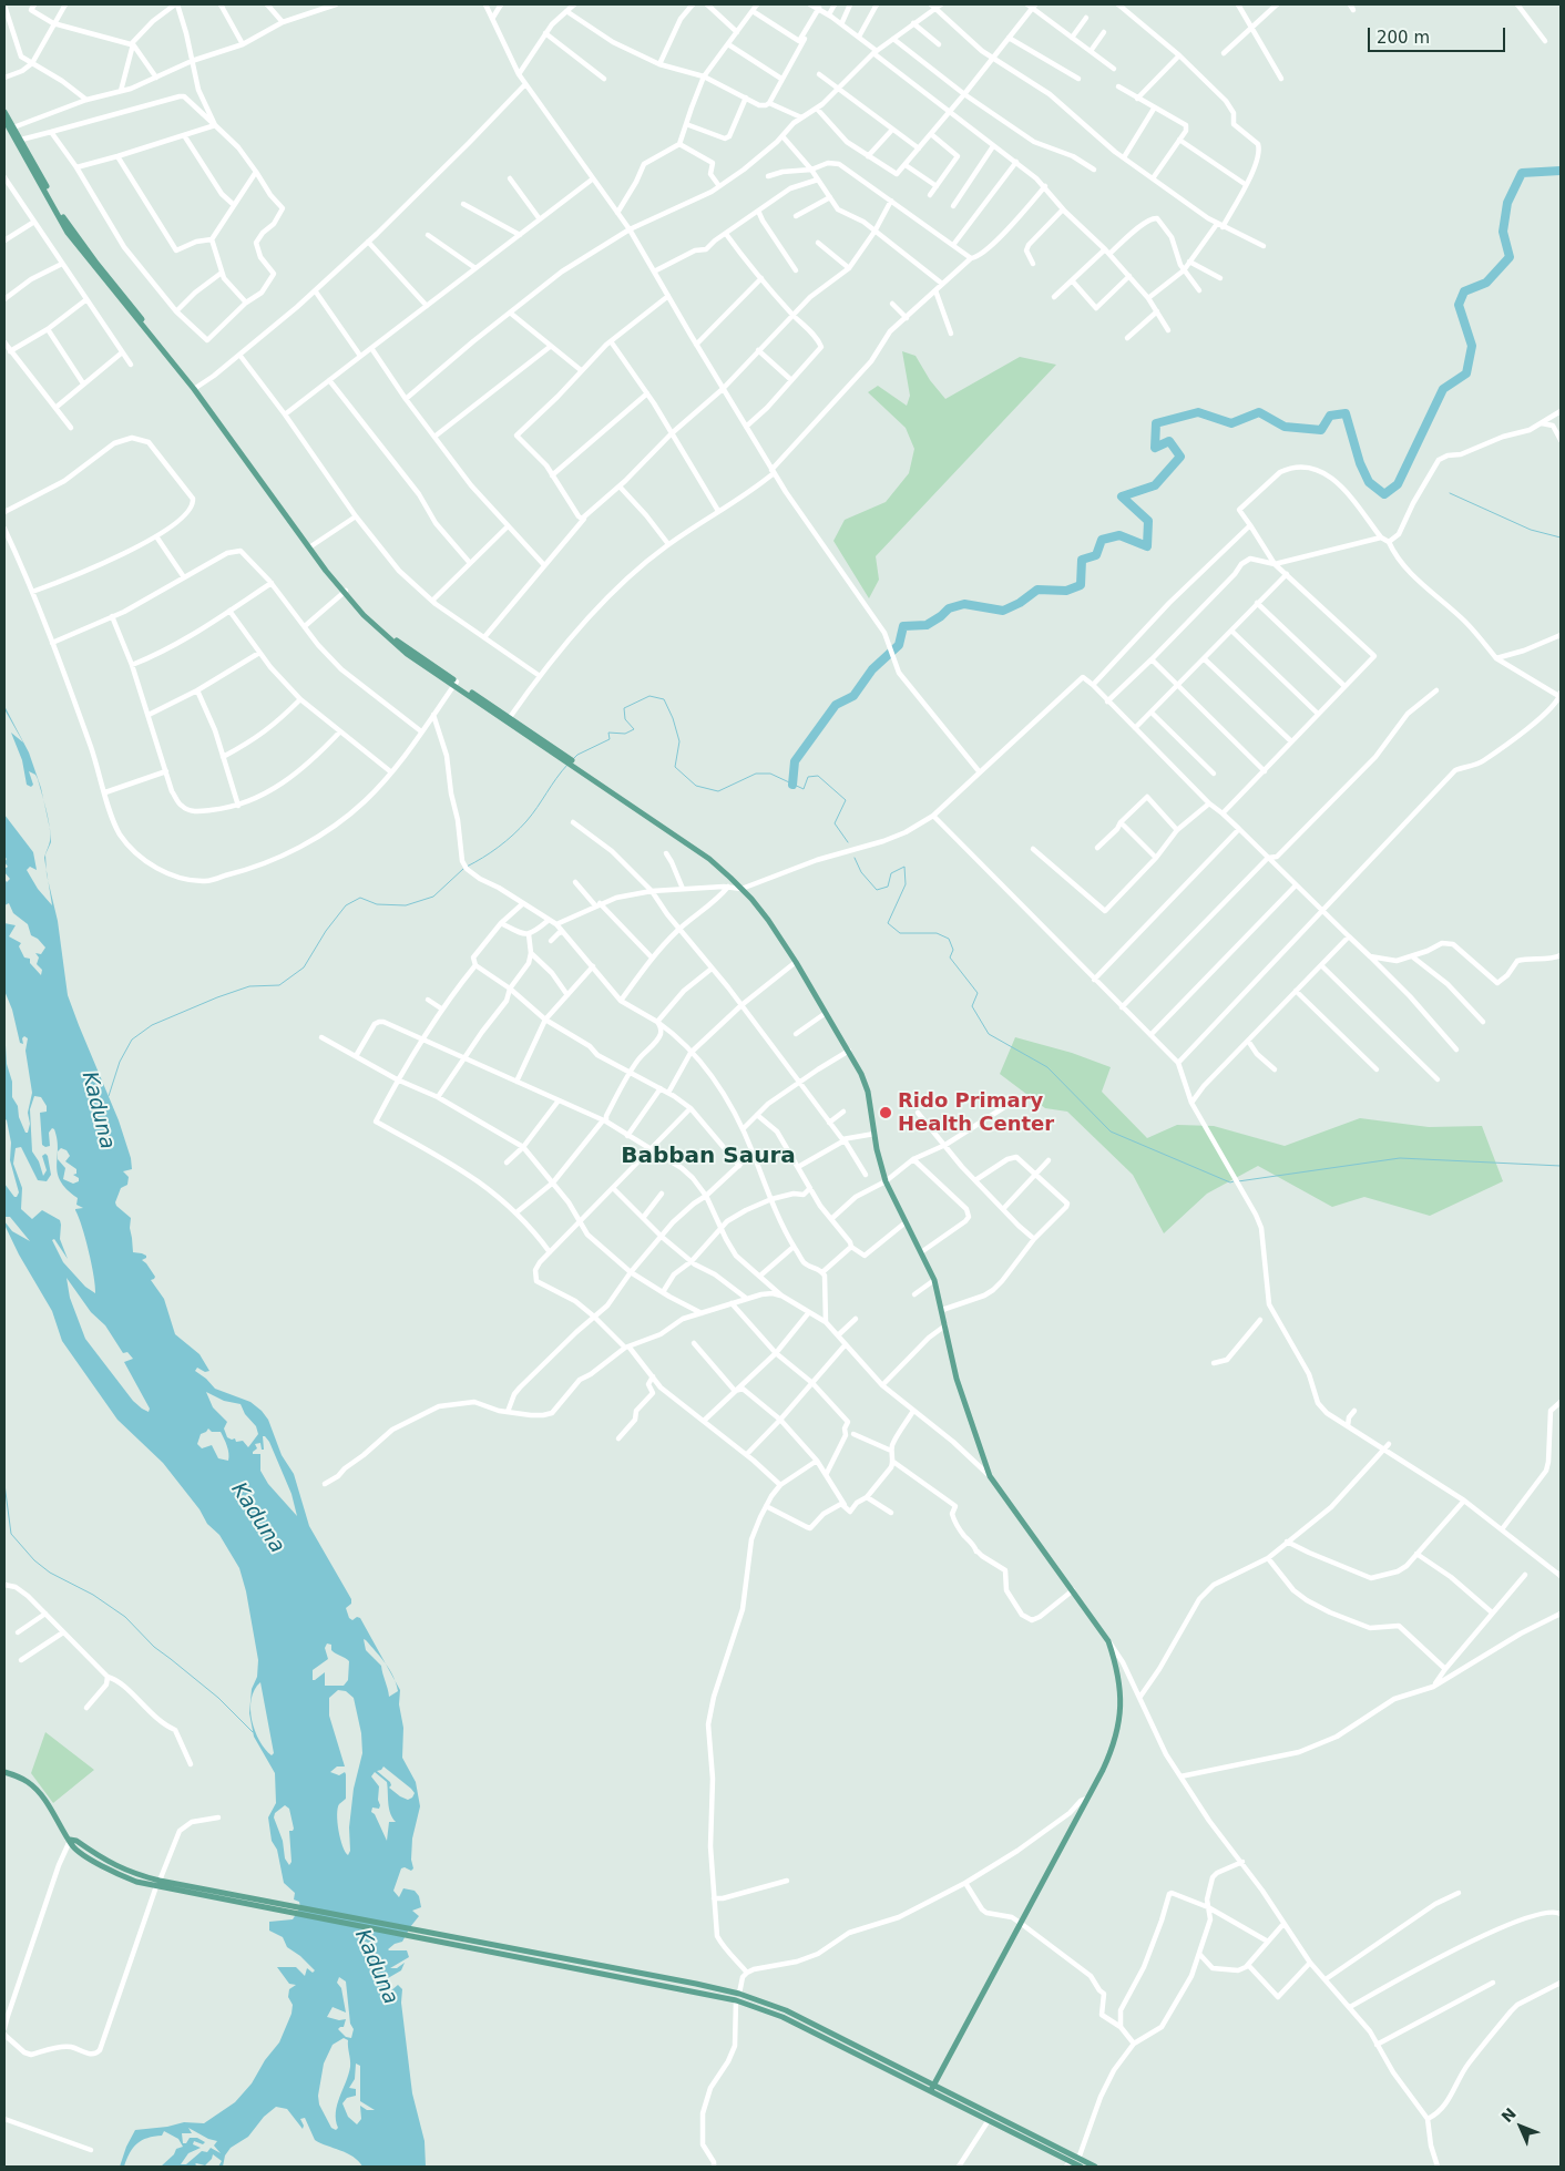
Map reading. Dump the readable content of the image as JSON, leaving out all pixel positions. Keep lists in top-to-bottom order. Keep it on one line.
{"districts":["Babban Saura"],"water":["Kaduna"],"places":["Rido Primary Health Center"],"scale_bar":"200 m","north":"top left"}
